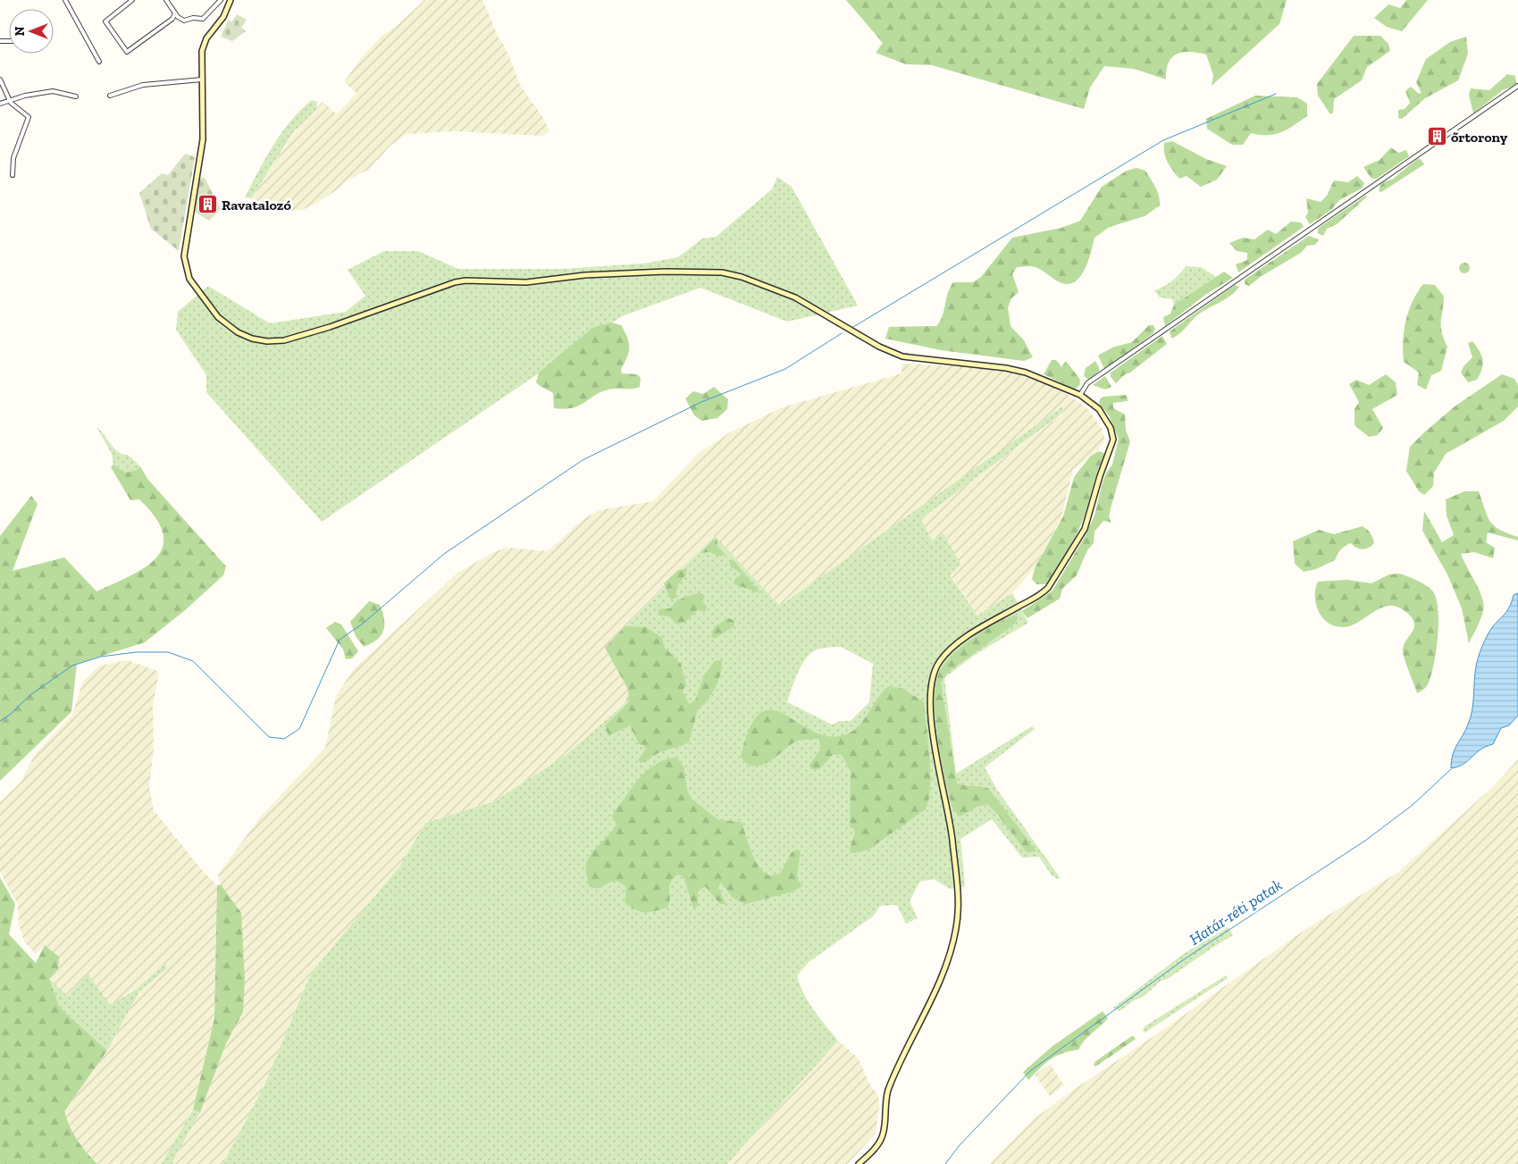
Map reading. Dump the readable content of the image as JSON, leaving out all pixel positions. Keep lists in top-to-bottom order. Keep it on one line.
{"water":["Határ-réti patak"],"places":{"building":["őrtorony","Ravatalozó"]},"north":"left"}
